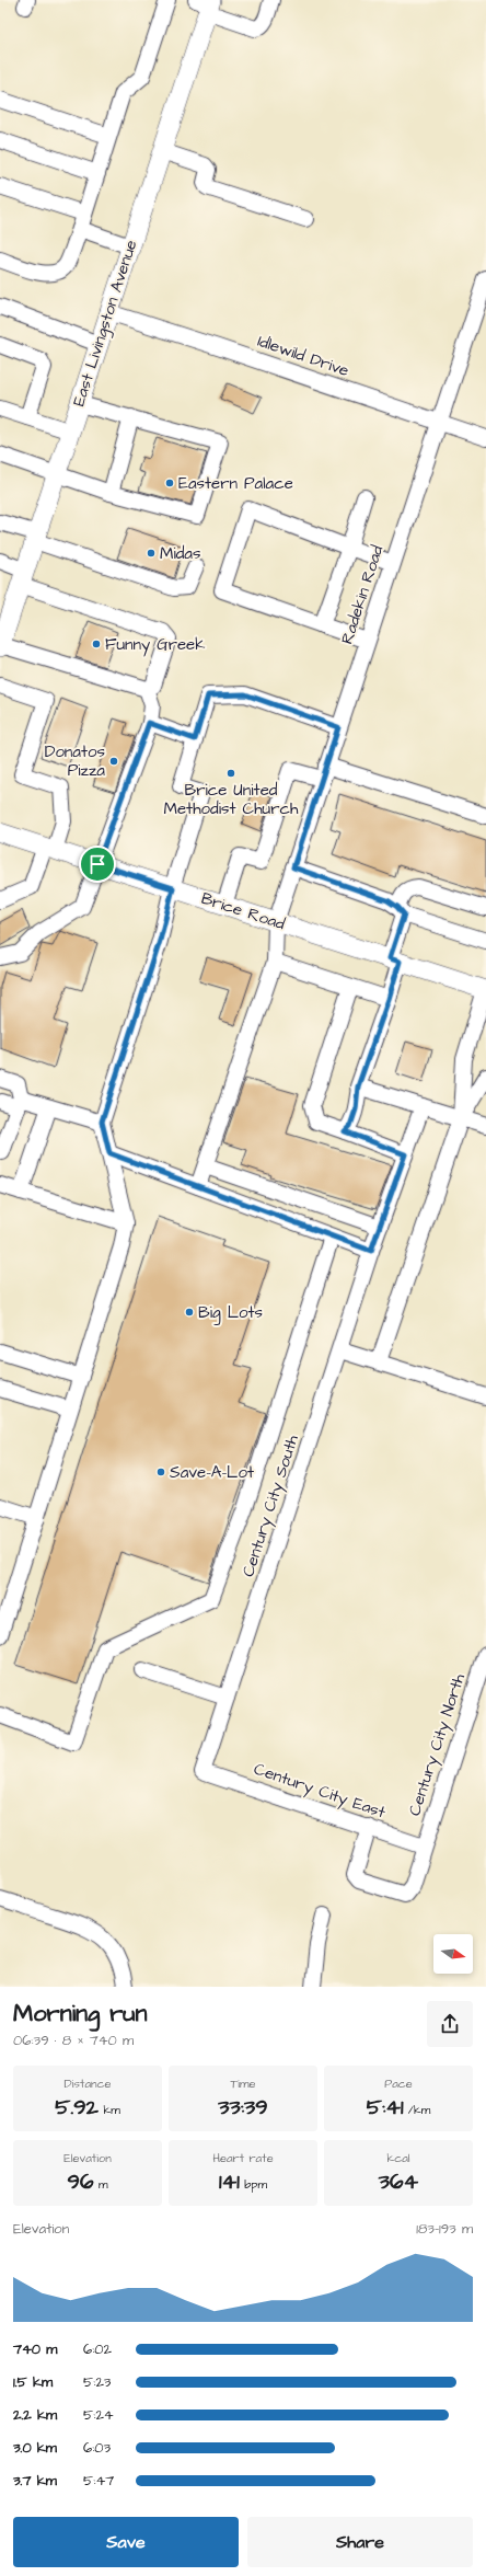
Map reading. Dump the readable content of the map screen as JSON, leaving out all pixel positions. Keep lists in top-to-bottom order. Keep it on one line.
{"streets":{"main road":["East Livingston Avenue","Brice Road"],"street":["Idlewild Drive","Radekin Road","Century City South","Century City North","Century City East"]},"crossings":[["East Livingston Avenue","Idlewild Drive"],["Idlewild Drive","Radekin Road"],["Radekin Road","Brice Road"],["Century City South","Century City East"],["Century City North","Century City East"]],"places":["Eastern Palace","Midas","Funny Greek","Donatos Pizza","Brice United Methodist Church","Big Lots","Save-A-Lot"],"north":"right","page":{"heading":["Morning run","06:39 · 8 × 740 m"],"stats":[["Distance","5.92 km"],["Time","33:39"],["Pace","5:41 /km"],["Elevation","96 m"],["Heart rate","141 bpm"],["kcal","364"]],"chart":["Elevation","183–193 m"],"list":[{"name":"740 m","note":"6:02"},{"name":"1.5 km","note":"5:23"},{"name":"2.2 km","note":"5:24"},{"name":"3.0 km","note":"6:03"},{"name":"3.7 km","note":"5:47"}],"buttons":["Save","Share"]}}
